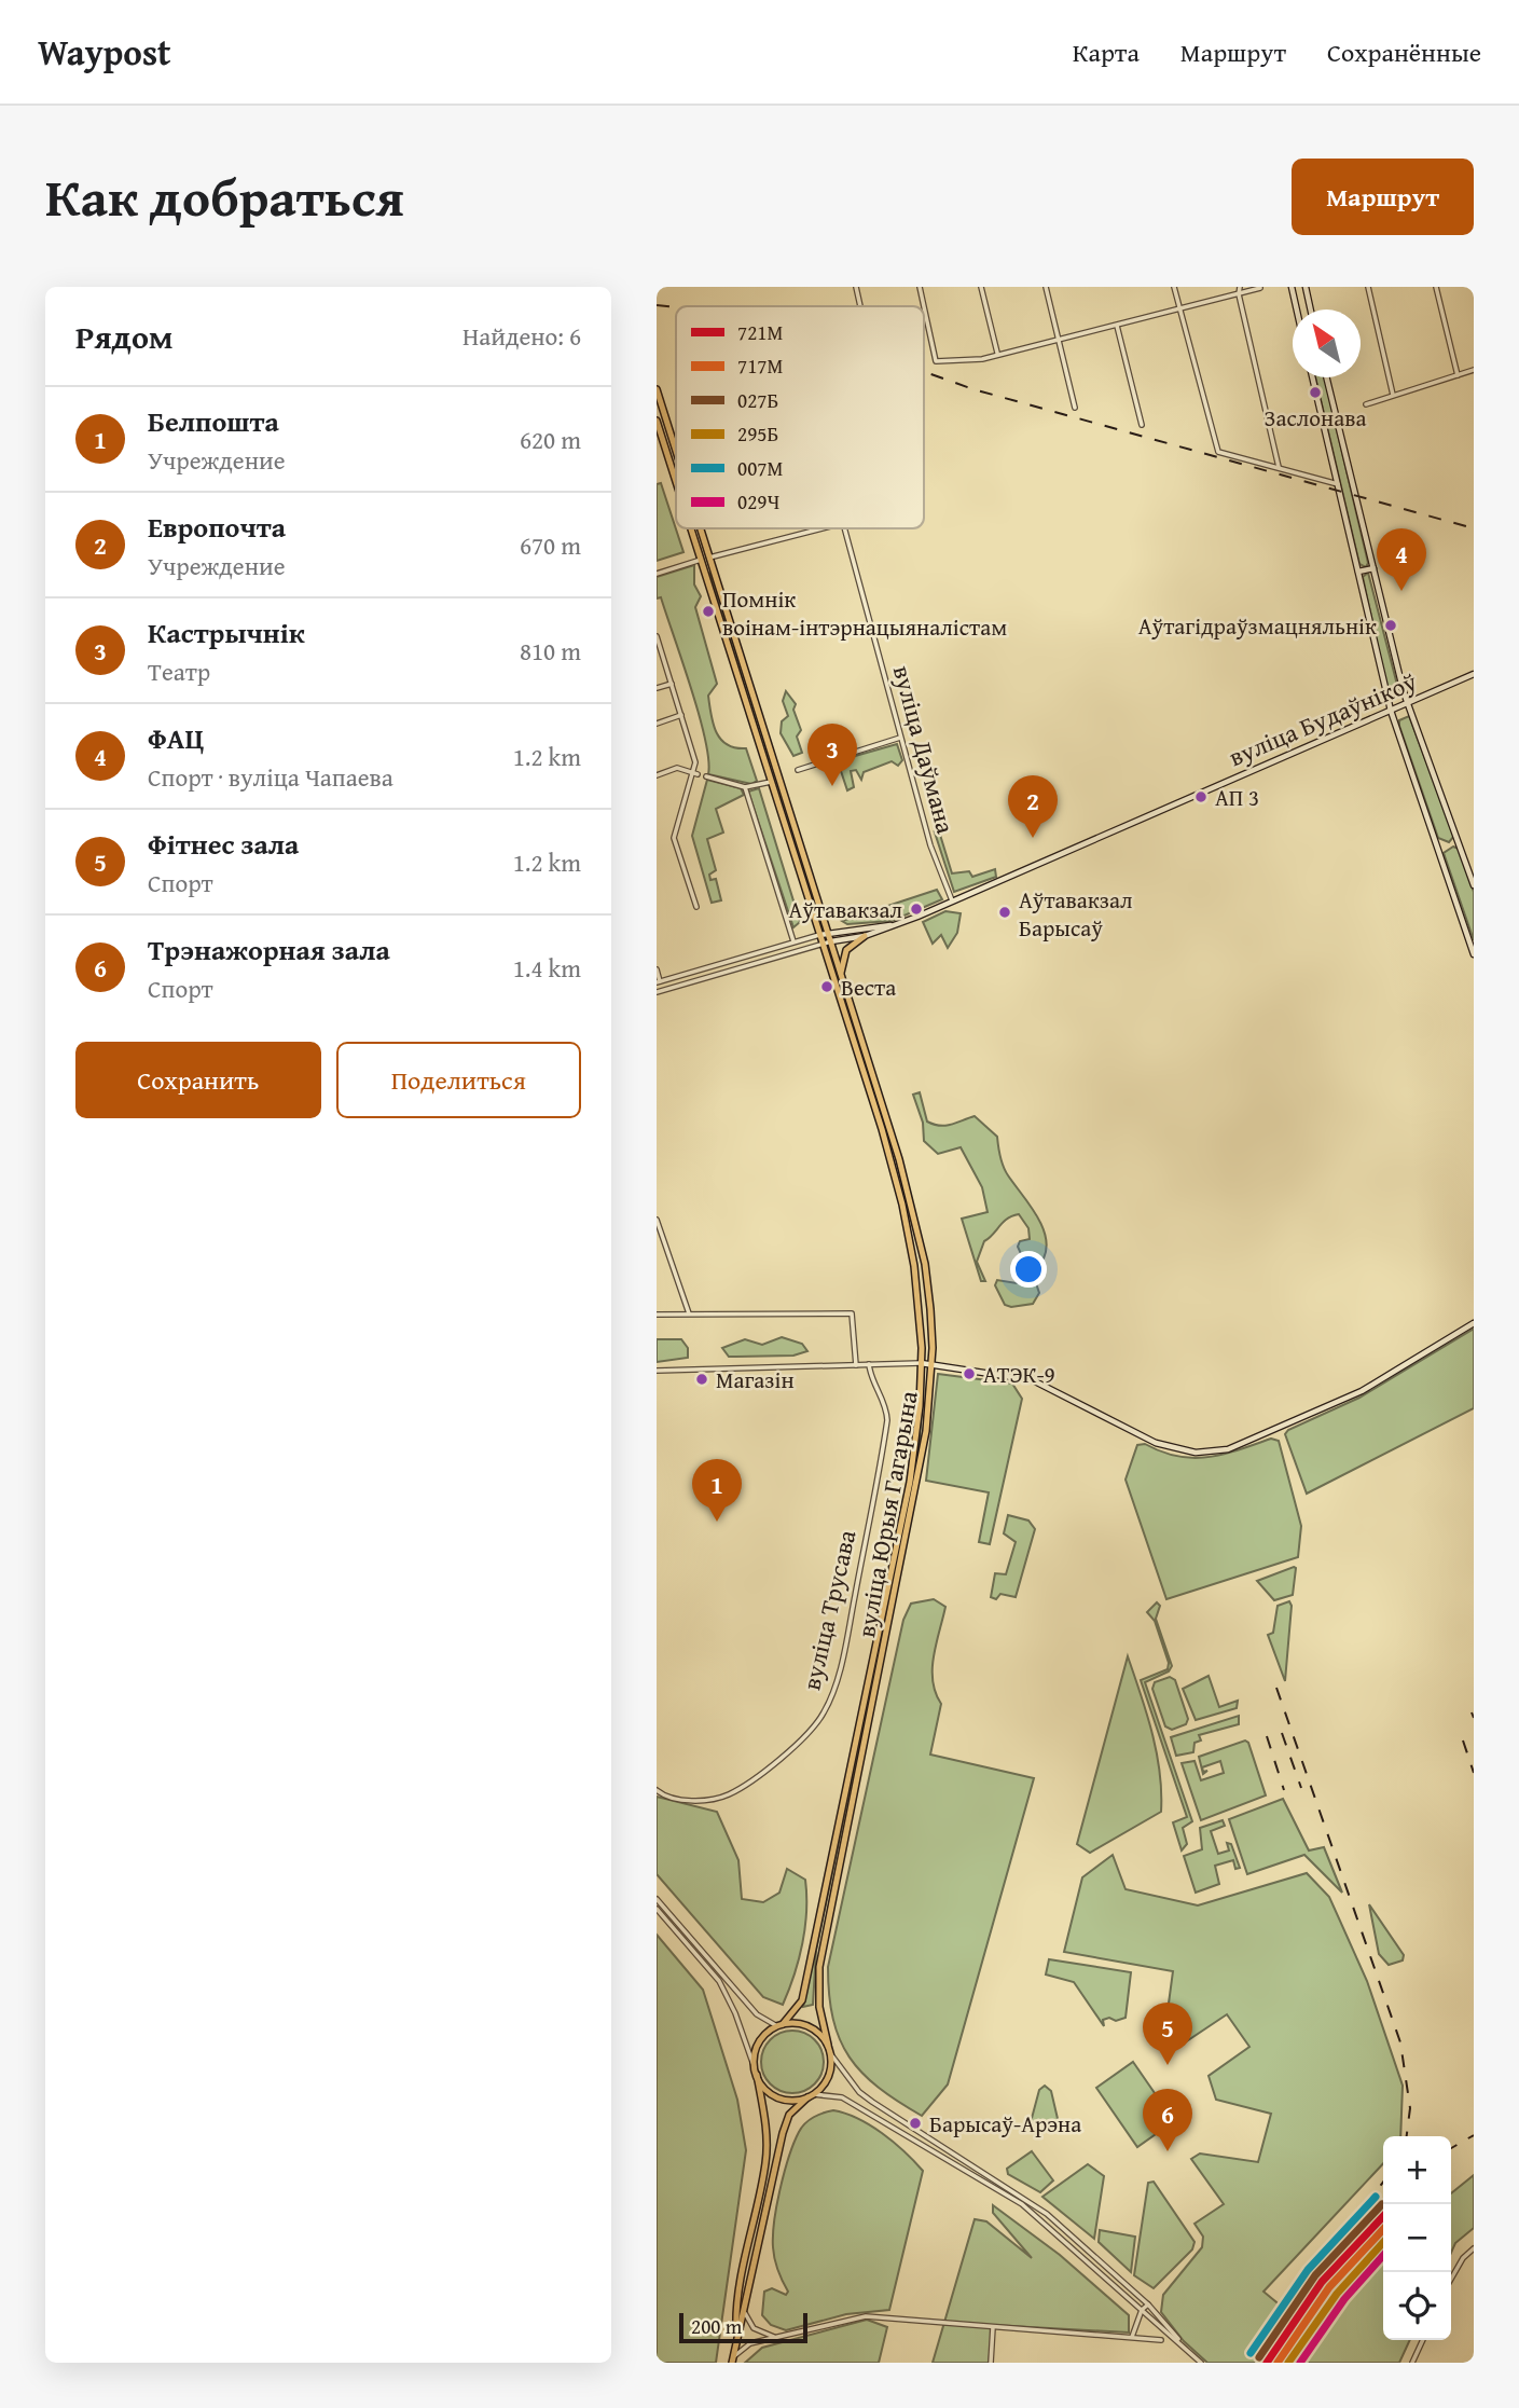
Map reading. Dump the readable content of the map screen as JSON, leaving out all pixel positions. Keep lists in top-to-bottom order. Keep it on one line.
{"streets":{"main road":["вуліца Будаўнікоў","вуліца Юрыя Гагарына"],"street":["вуліца Даўмана","вуліца Трусава"]},"crossings":[["вуліца Будаўнікоў","вуліца Даўмана"],["вуліца Будаўнікоў","вуліца Юрыя Гагарына"]],"places":["Заслонава","Помнік воінам-інтэрнацыяналістам","Аўтагідраўзмацняльнік","АП 3","Аўтавакзал","Аўтавакзал Барысаў","Веста","АТЭК-9","Магазін","Барысаў-Арэна"],"lines":["transit line 007М","transit line 027Б","transit line 721М","transit line 717М","transit line 295Б","transit line 029Ч"],"legend":["721М","717М","027Б","295Б","007М","029Ч"],"scale_bar":"200 m","north":"top left","page":{"header":"Waypost","nav":["Карта","Маршрут","Сохранённые"],"title":"Как добраться","buttons":["Маршрут",["Сохранить","Поделиться"]],"heading":["Рядом","Найдено: 6"],"list":[{"mark":"1","name":"Белпошта","note":"Учреждение","value":"620 m"},{"mark":"2","name":"Европочта","note":"Учреждение","value":"670 m"},{"mark":"3","name":"Кастрычнік","note":"Театр","value":"810 m"},{"mark":"4","name":"ФАЦ","note":"Спорт · вуліца Чапаева","value":"1.2 km"},{"mark":"5","name":"Фітнес зала","note":"Спорт","value":"1.2 km"},{"mark":"6","name":"Трэнажорная зала","note":"Спорт","value":"1.4 km"}],"pins":["4","3","2","1","5","6"],"map_buttons":["+","−"],"scale":"200 m"}}
